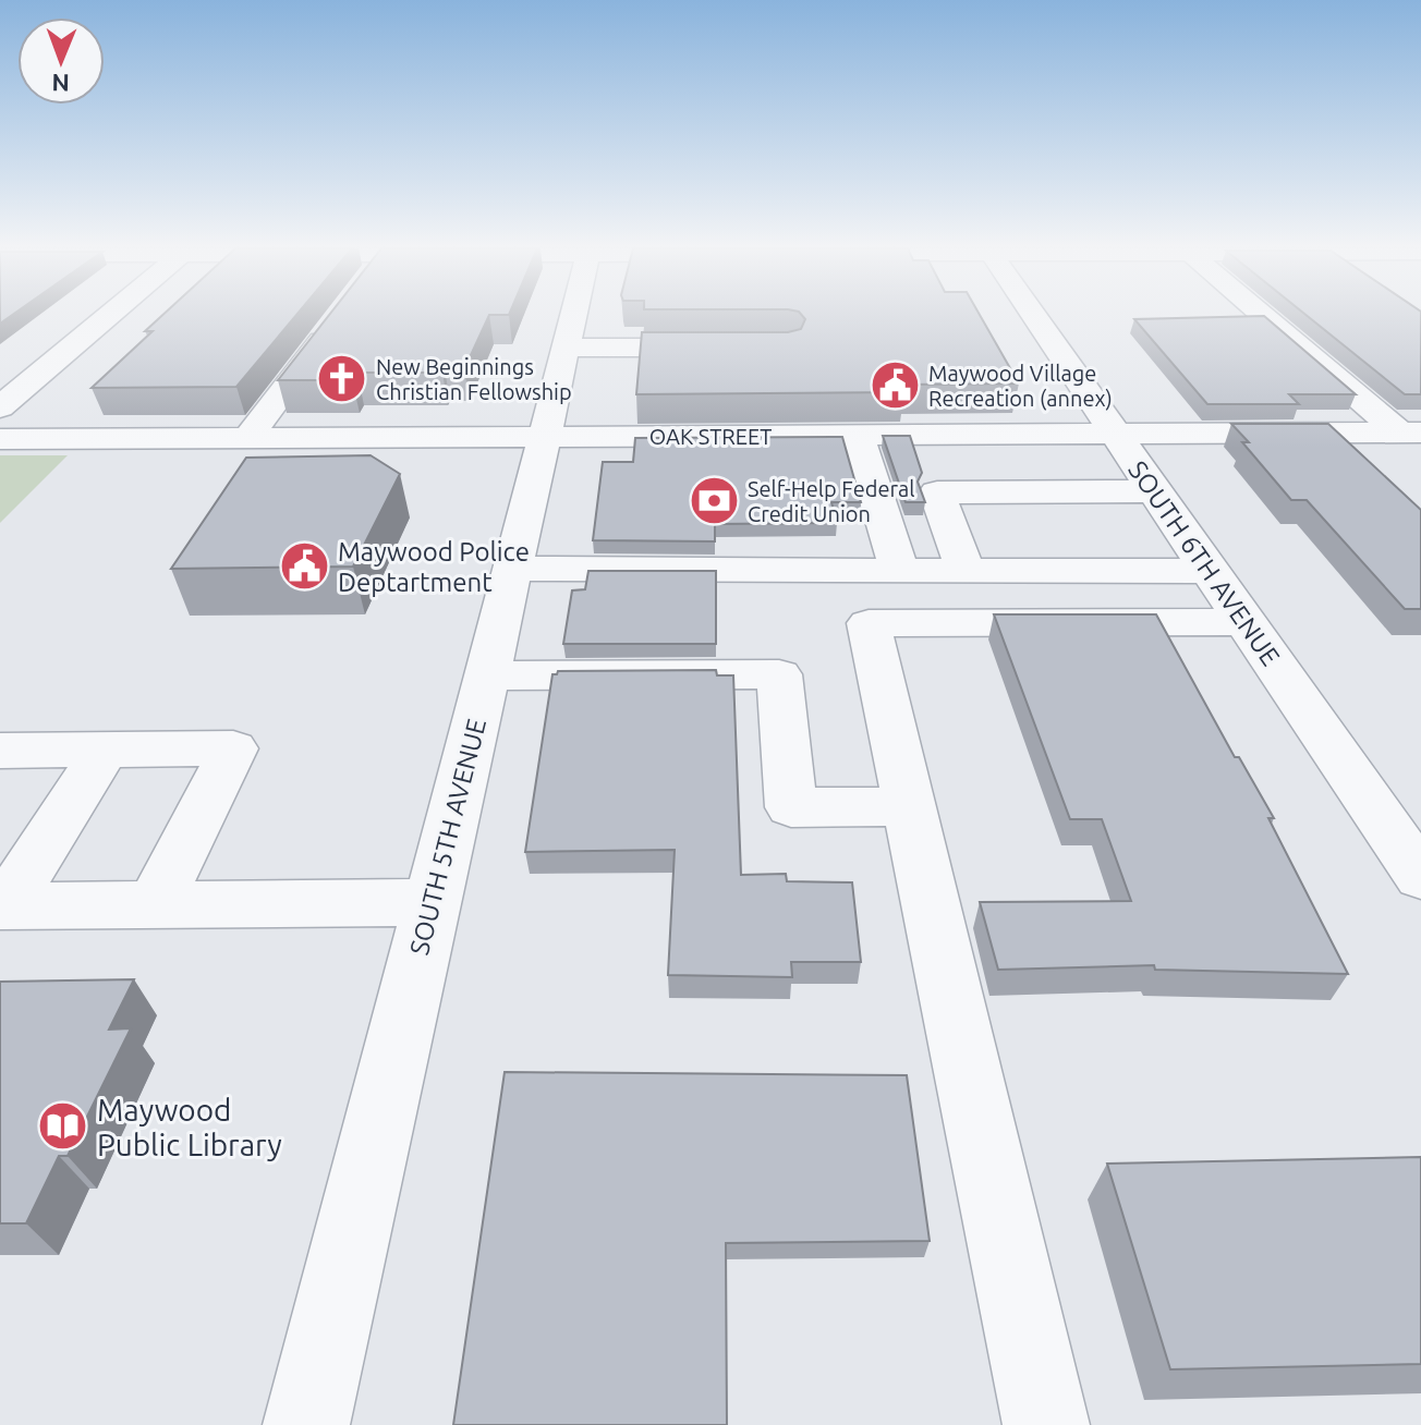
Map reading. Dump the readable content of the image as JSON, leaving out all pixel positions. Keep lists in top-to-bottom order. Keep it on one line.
{"streets":{"street":["OAK STREET","SOUTH 6TH AVENUE","SOUTH 5TH AVENUE"]},"crossings":[["OAK STREET","SOUTH 6TH AVENUE"],["OAK STREET","SOUTH 5TH AVENUE"]],"places":{"church":["New Beginnings Christian Fellowship"],"public building":["Maywood Village Recreation (annex)","Maywood Police Deptartment"],"bank":["Self-Help Federal Credit Union"],"library":["Maywood Public Library"]},"north":"bottom"}
